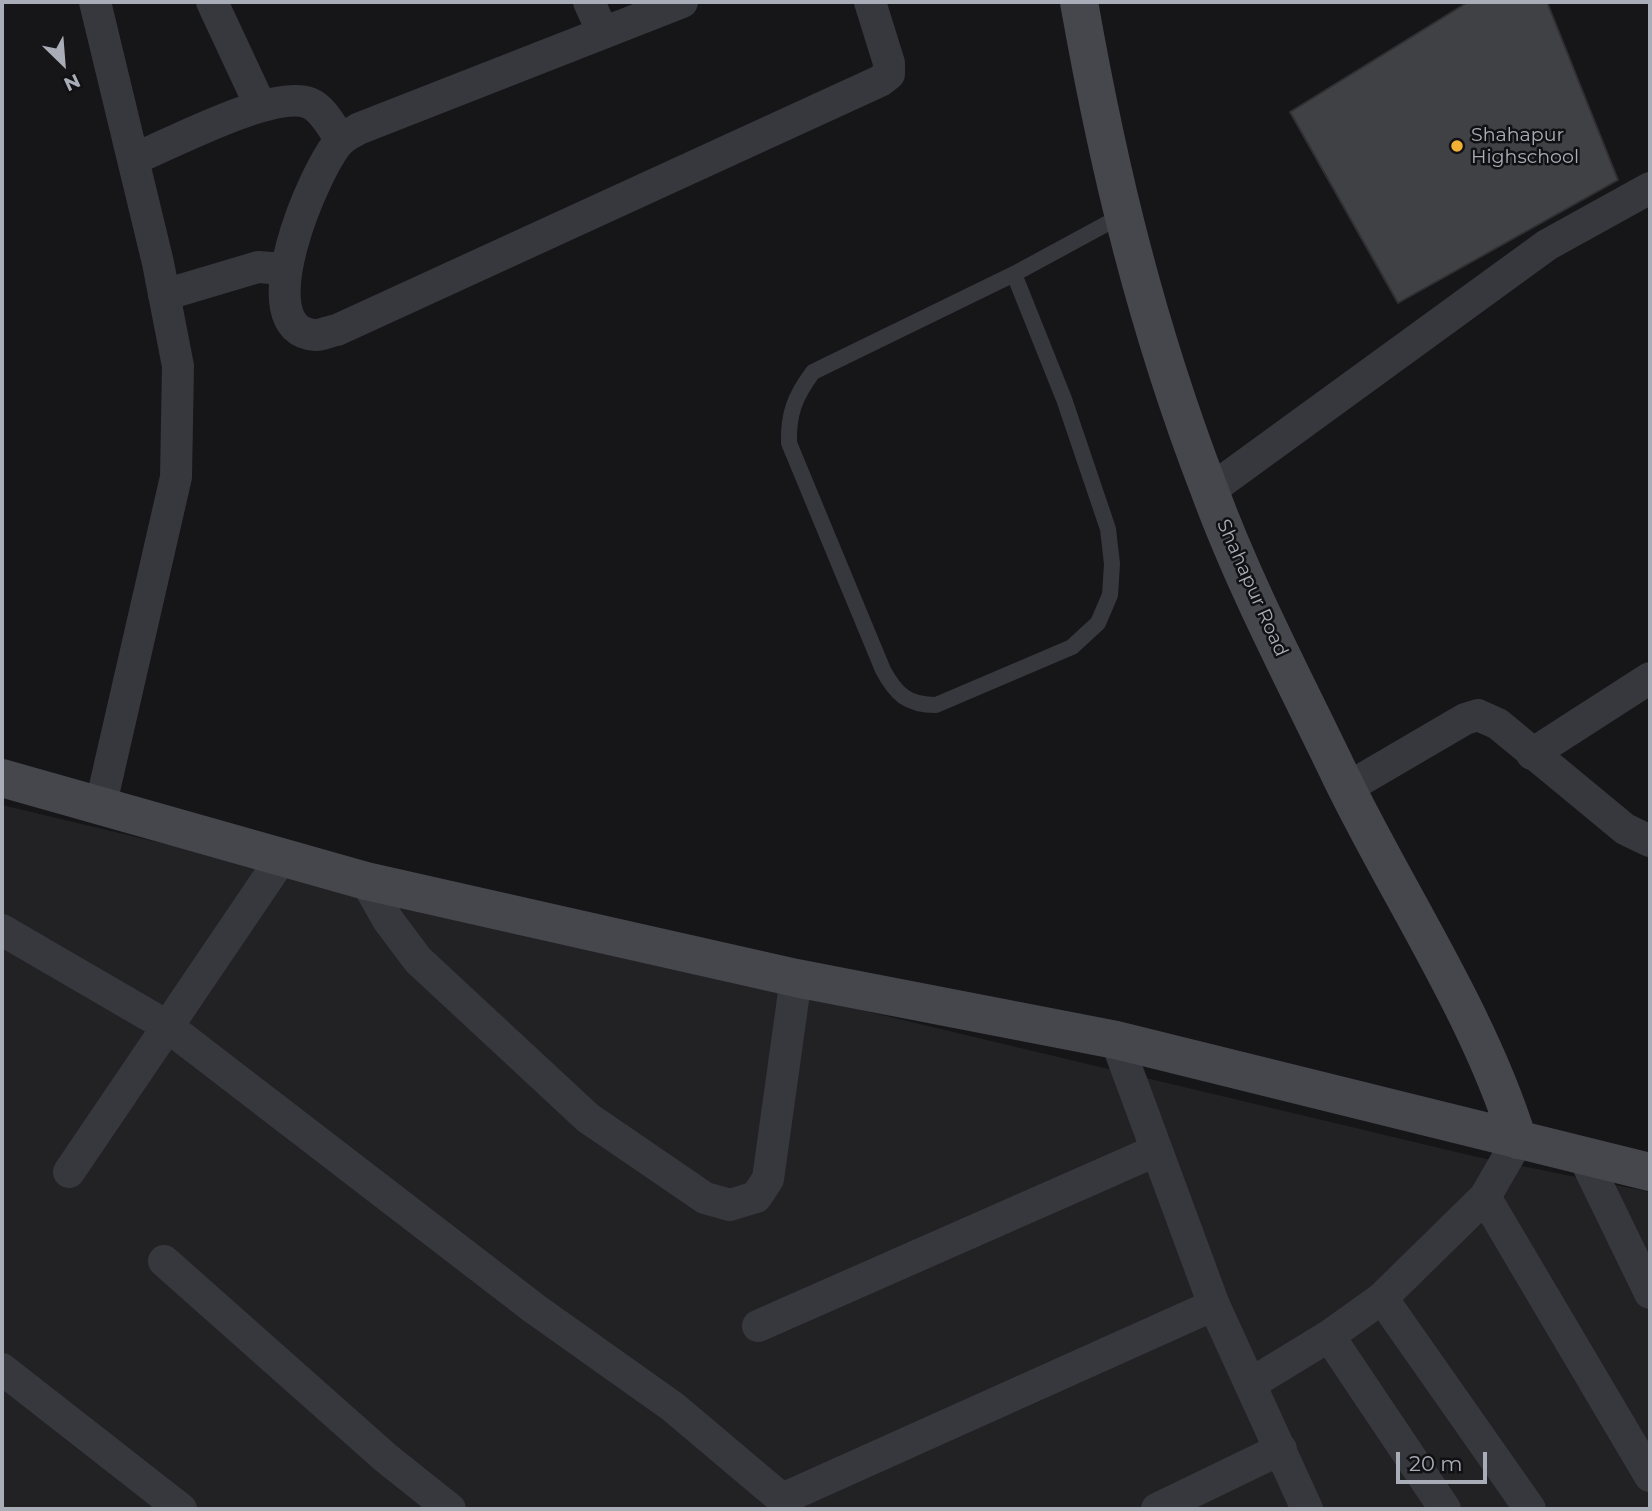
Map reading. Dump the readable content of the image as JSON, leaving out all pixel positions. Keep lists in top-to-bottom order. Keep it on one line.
{"streets":{"main road":["Shahapur Road"]},"places":["Shahapur Highschool"],"scale_bar":"20 m","north":"bottom right"}
